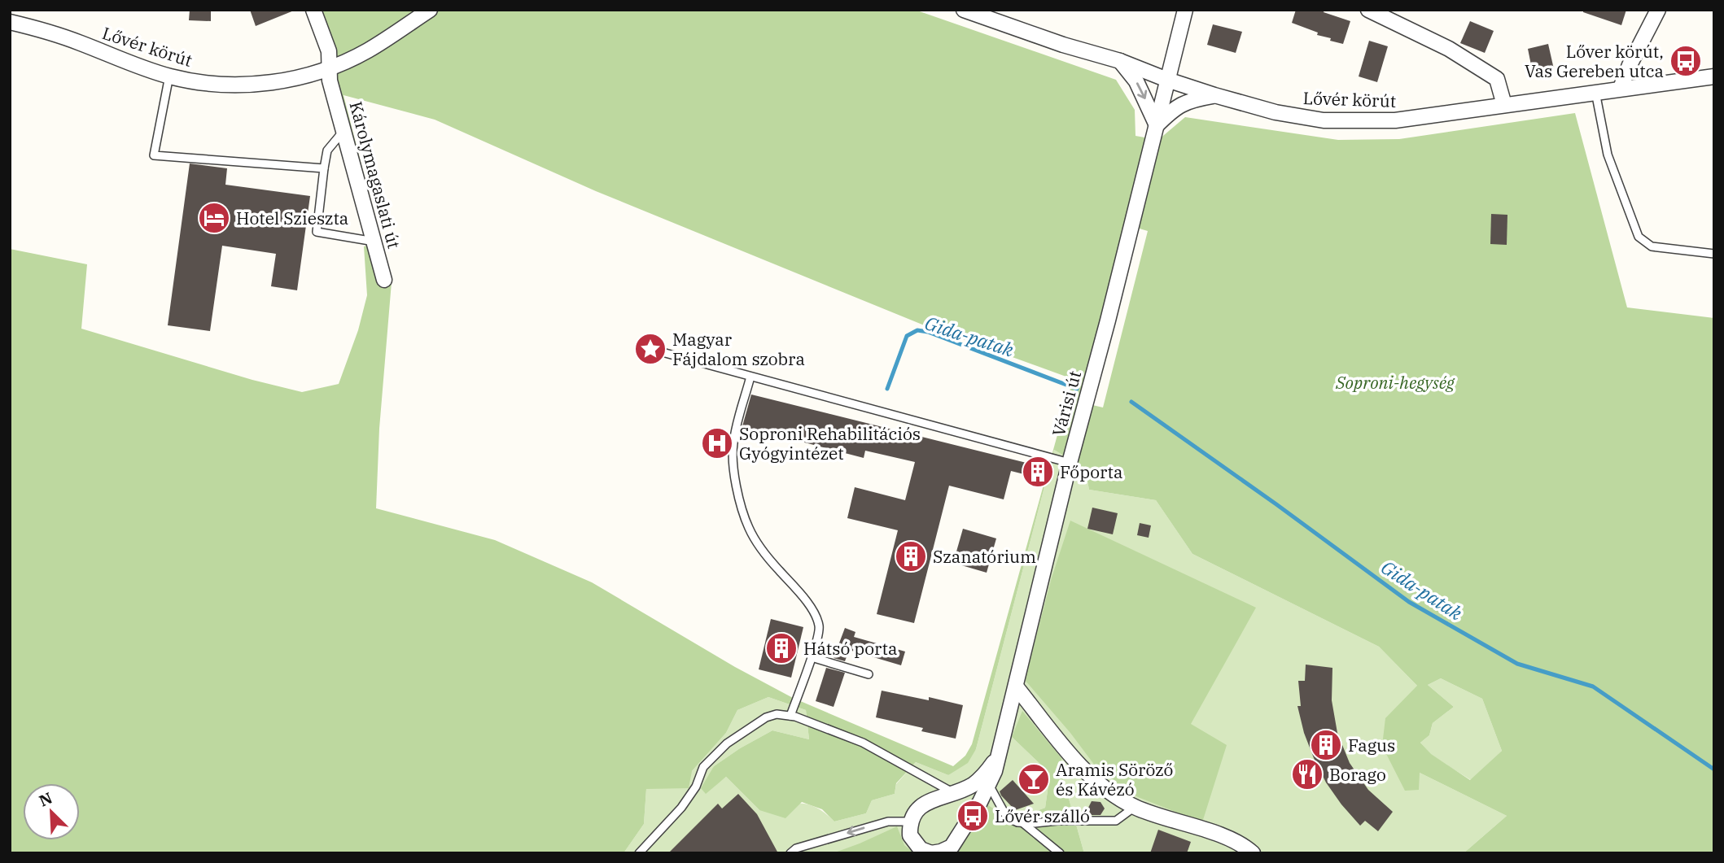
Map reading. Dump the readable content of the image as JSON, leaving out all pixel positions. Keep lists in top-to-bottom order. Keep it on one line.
{"streets":{"street":["Lővér körút","Károlymagaslati út","Várisi út"]},"crossings":[["Lővér körút","Károlymagaslati út"],["Lővér körút","Várisi út"]],"water":["Gida-patak"],"parks":["Soproni-hegység"],"places":{"bus stop":["Lőver körút, Vas Gereben utca","Lővér szálló"],"hotel":["Hotel Szieszta"],"place":["Magyar Fájdalom szobra"],"hospital":["Soproni Rehabilitációs Gyógyintézet"],"building":["Főporta","Szanatórium","Hátsó porta","Fagus"],"restaurant":["Borago"],"bar":["Aramis Söröző és Kávézó"]},"north":"top left"}
